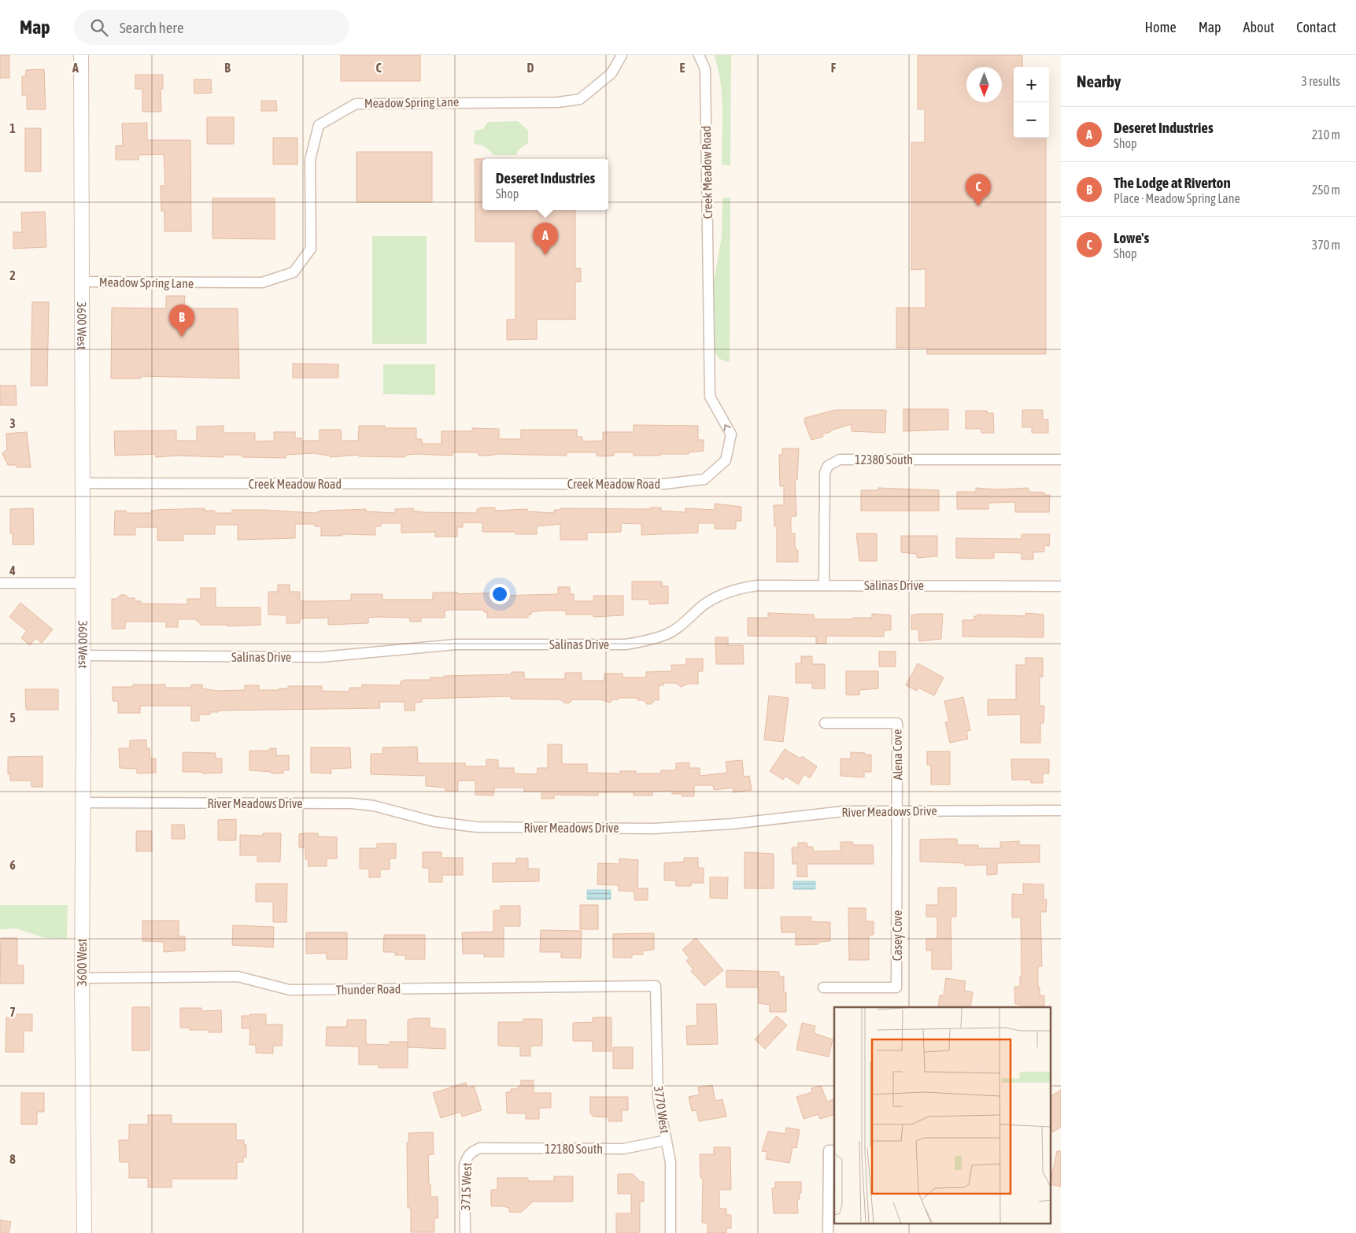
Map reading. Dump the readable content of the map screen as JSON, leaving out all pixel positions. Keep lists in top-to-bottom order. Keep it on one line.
{"streets":{"main road":["3600 West"],"street":["Meadow Spring Lane","Creek Meadow Road","12380 South","Salinas Drive","Alena Cove","River Meadows Drive","Casey Cove","Thunder Road","3770 West","12180 South","3715 West"]},"crossings":[["Meadow Spring Lane","3600 West"],["Creek Meadow Road","3600 West"],["3600 West","Salinas Drive"],["3600 West","River Meadows Drive"],["3600 West","Thunder Road"],["12380 South","Salinas Drive"],["Alena Cove","River Meadows Drive"],["Alena Cove","Casey Cove"],["River Meadows Drive","Casey Cove"],["Thunder Road","3770 West"],["3770 West","12180 South"],["12180 South","3715 West"]],"north":"bottom","page":{"header":"Map","search":"Search here","nav":["Home","Map","About","Contact"],"heading":["Nearby","3 results"],"map_buttons":["+","−"],"list":[{"mark":"A","name":"Deseret Industries","note":"Shop","value":"210 m"},{"mark":"B","name":"The Lodge at Riverton","note":"Place · Meadow Spring Lane","value":"250 m"},{"mark":"C","name":"Lowe's","note":"Shop","value":"370 m"}],"popup":["Deseret Industries","Shop"],"pins":["C","A","B"]},"grid":{"columns":["A","B","C","D","E","F"],"rows":["1","2","3","4","5","6","7","8"]}}
